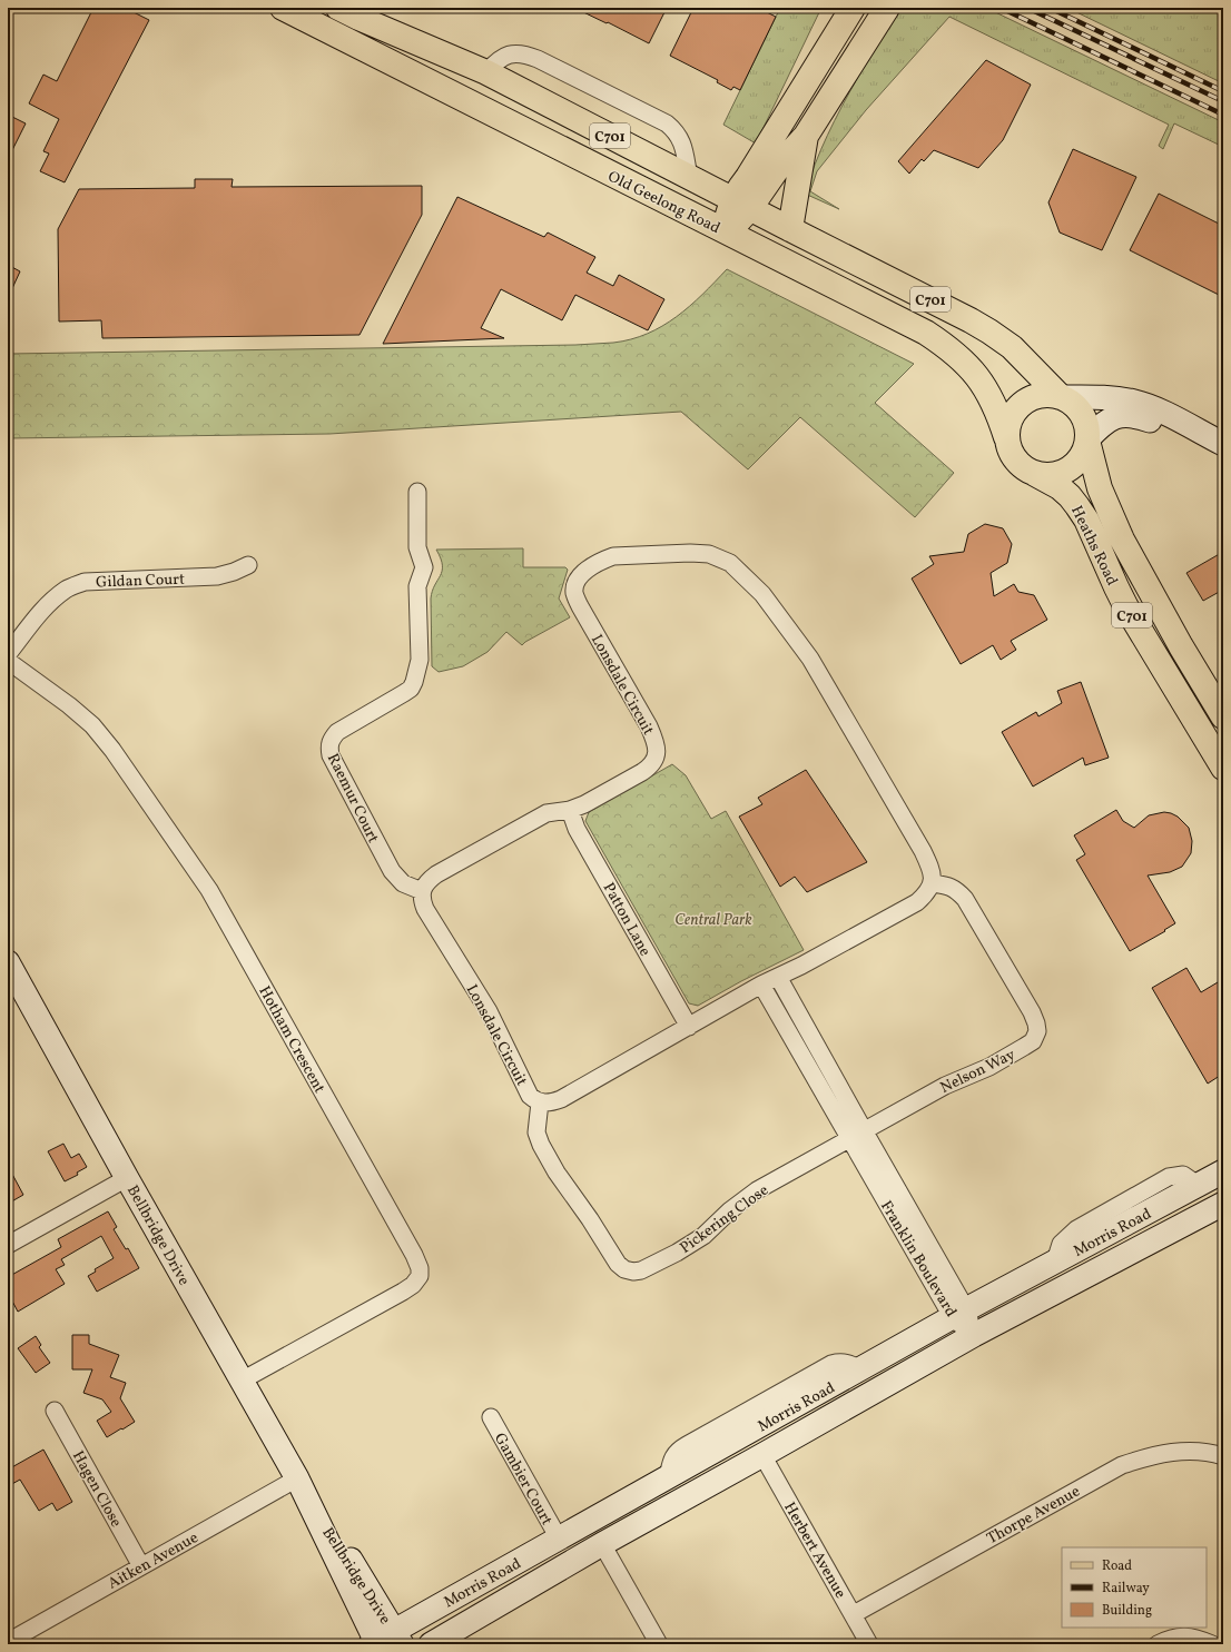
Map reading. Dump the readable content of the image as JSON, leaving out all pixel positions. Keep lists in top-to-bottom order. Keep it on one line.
{"streets":{"main road":["C701","Old Geelong Road","Heaths Road"],"street":["Gildan Court","Lonsdale Circuit","Raemur Court","Patton Lane","Hotham Crescent","Nelson Way","Pickering Close","Morris Road","Bellbridge Drive","Franklin Boulevard","Gambier Court","Hagen Close","Thorpe Avenue","Herbert Avenue","Aitken Avenue"]},"crossings":[["C701","Old Geelong Road"],["C701","Heaths Road"],["Old Geelong Road","Heaths Road"],["Lonsdale Circuit","Raemur Court"],["Lonsdale Circuit","Patton Lane"],["Lonsdale Circuit","Nelson Way"],["Lonsdale Circuit","Pickering Close"],["Hotham Crescent","Bellbridge Drive"],["Nelson Way","Pickering Close"],["Nelson Way","Franklin Boulevard"],["Pickering Close","Franklin Boulevard"],["Morris Road","Bellbridge Drive"],["Morris Road","Franklin Boulevard"],["Morris Road","Gambier Court"],["Morris Road","Herbert Avenue"],["Bellbridge Drive","Aitken Avenue"],["Hagen Close","Aitken Avenue"],["Thorpe Avenue","Herbert Avenue"]],"parks":["Central Park"],"legend":["Road","Railway","Building"]}
